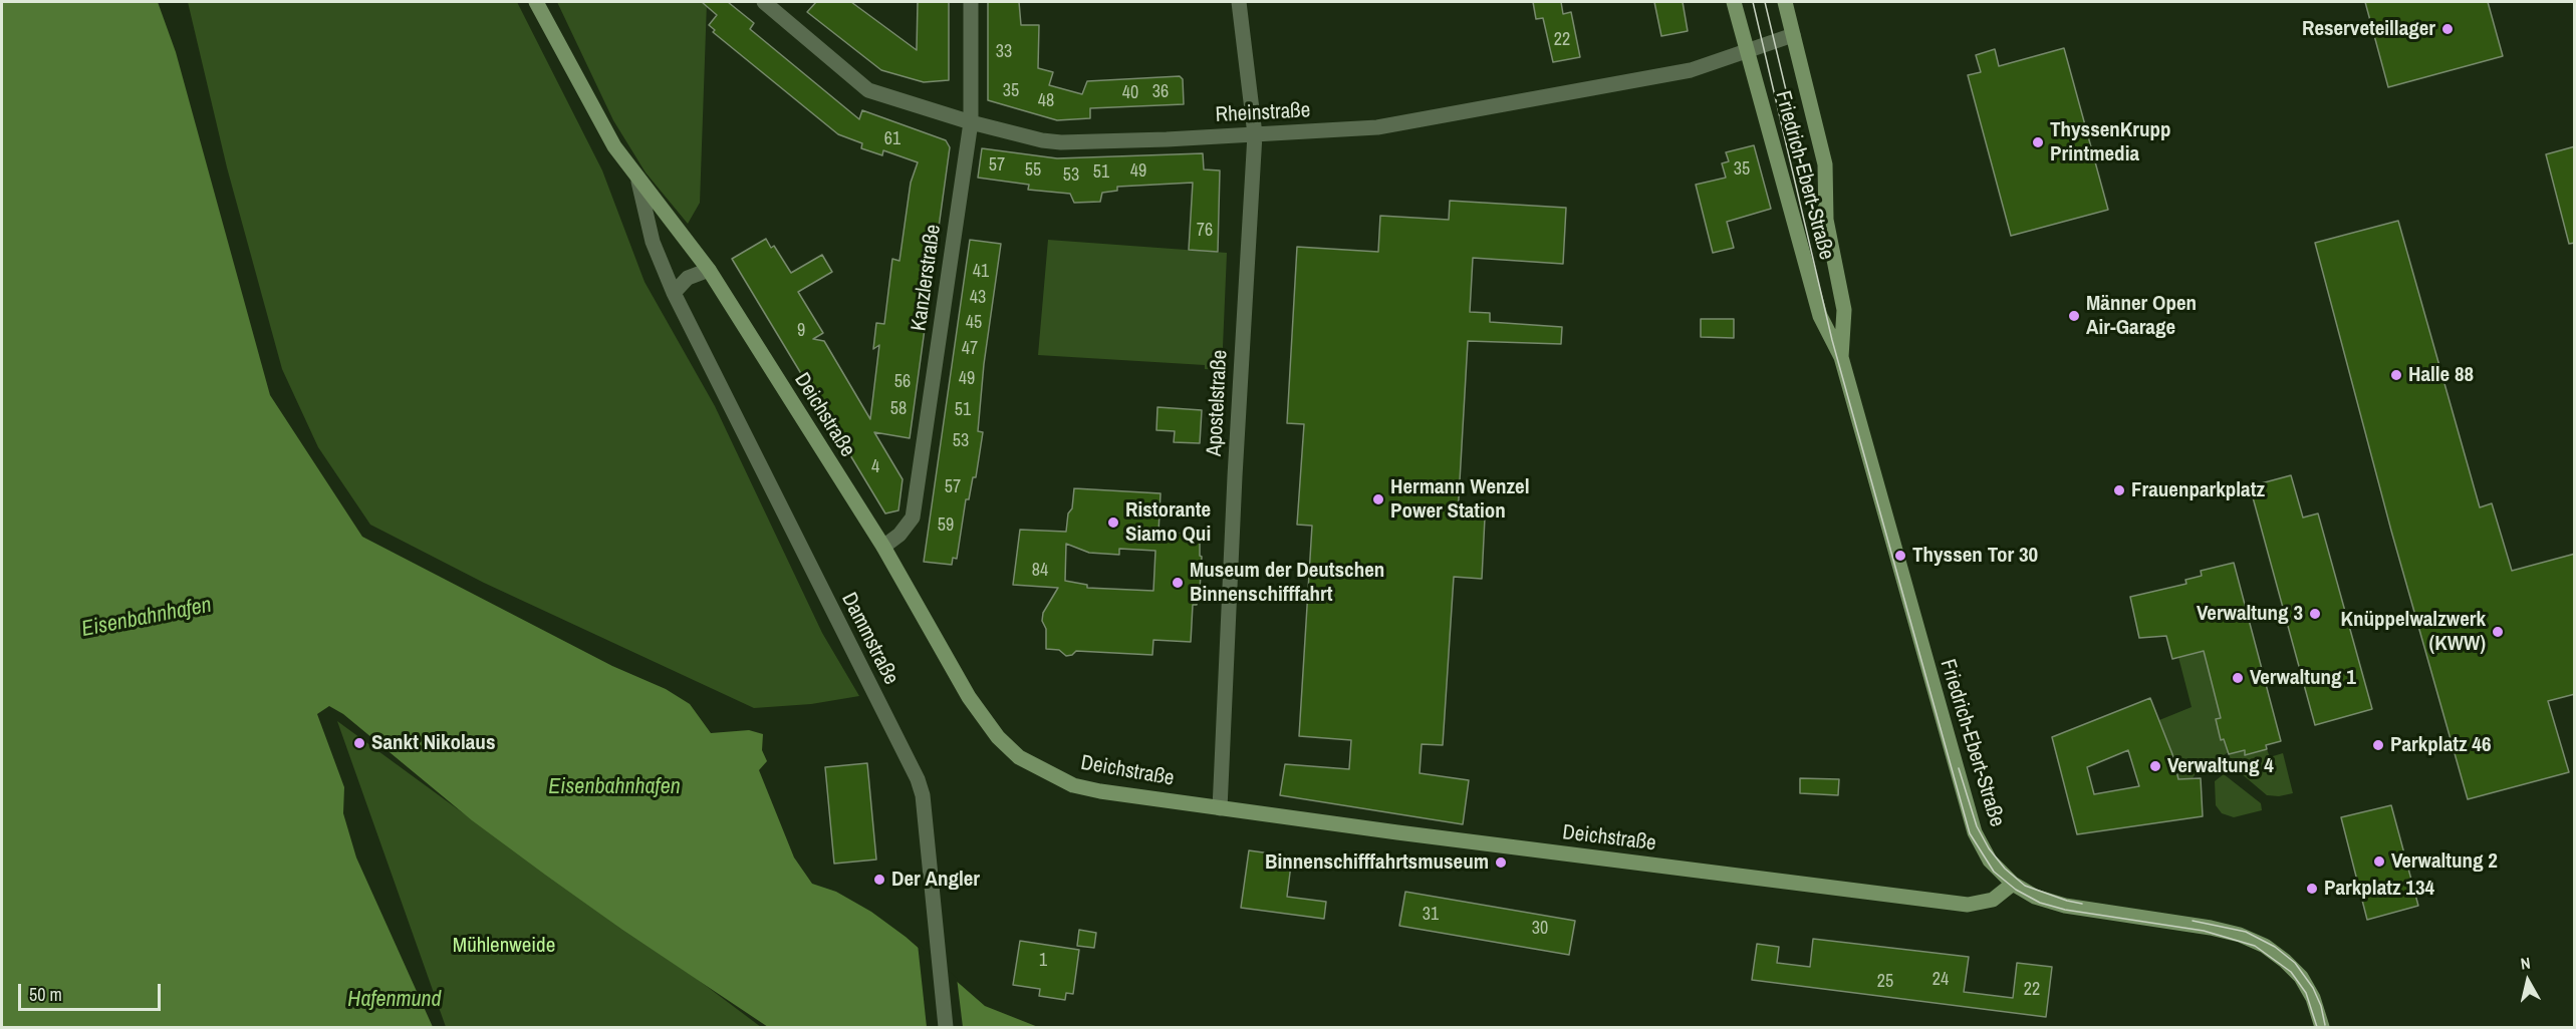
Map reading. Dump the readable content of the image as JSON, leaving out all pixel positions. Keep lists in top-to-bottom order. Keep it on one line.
{"streets":{"street":["Rheinstraße","Friedrich-Ebert-Straße","Kanzlerstraße","Apostelstraße","Deichstraße","Dammstraße"]},"crossings":[["Rheinstraße","Friedrich-Ebert-Straße"],["Rheinstraße","Kanzlerstraße"],["Rheinstraße","Apostelstraße"],["Friedrich-Ebert-Straße","Deichstraße"],["Kanzlerstraße","Deichstraße"],["Apostelstraße","Deichstraße"],["Deichstraße","Dammstraße"]],"water":["Eisenbahnhafen","Hafenmund"],"parks":["Mühlenweide"],"places":["Reserveteillager","ThyssenKrupp Printmedia","Männer Open Air-Garage","Halle 88","Frauenparkplatz","Hermann Wenzel Power Station","Ristorante Siamo Qui","Thyssen Tor 30","Museum der Deutschen Binnenschifffahrt","Verwaltung 3","Knüppelwalzwerk (KWW)","Verwaltung 1","Sankt Nikolaus","Parkplatz 46","Verwaltung 4","Verwaltung 2","Binnenschifffahrtsmuseum","Der Angler","Parkplatz 134"],"house_numbers":["22","33","35","36","40","48","61","57","35","55","49","51","53","76","41","43","45","9","47","49","56","58","51","53","4","57","59","84","31","30","1","24","25","22"],"scale_bar":"50 m","north":"top"}
